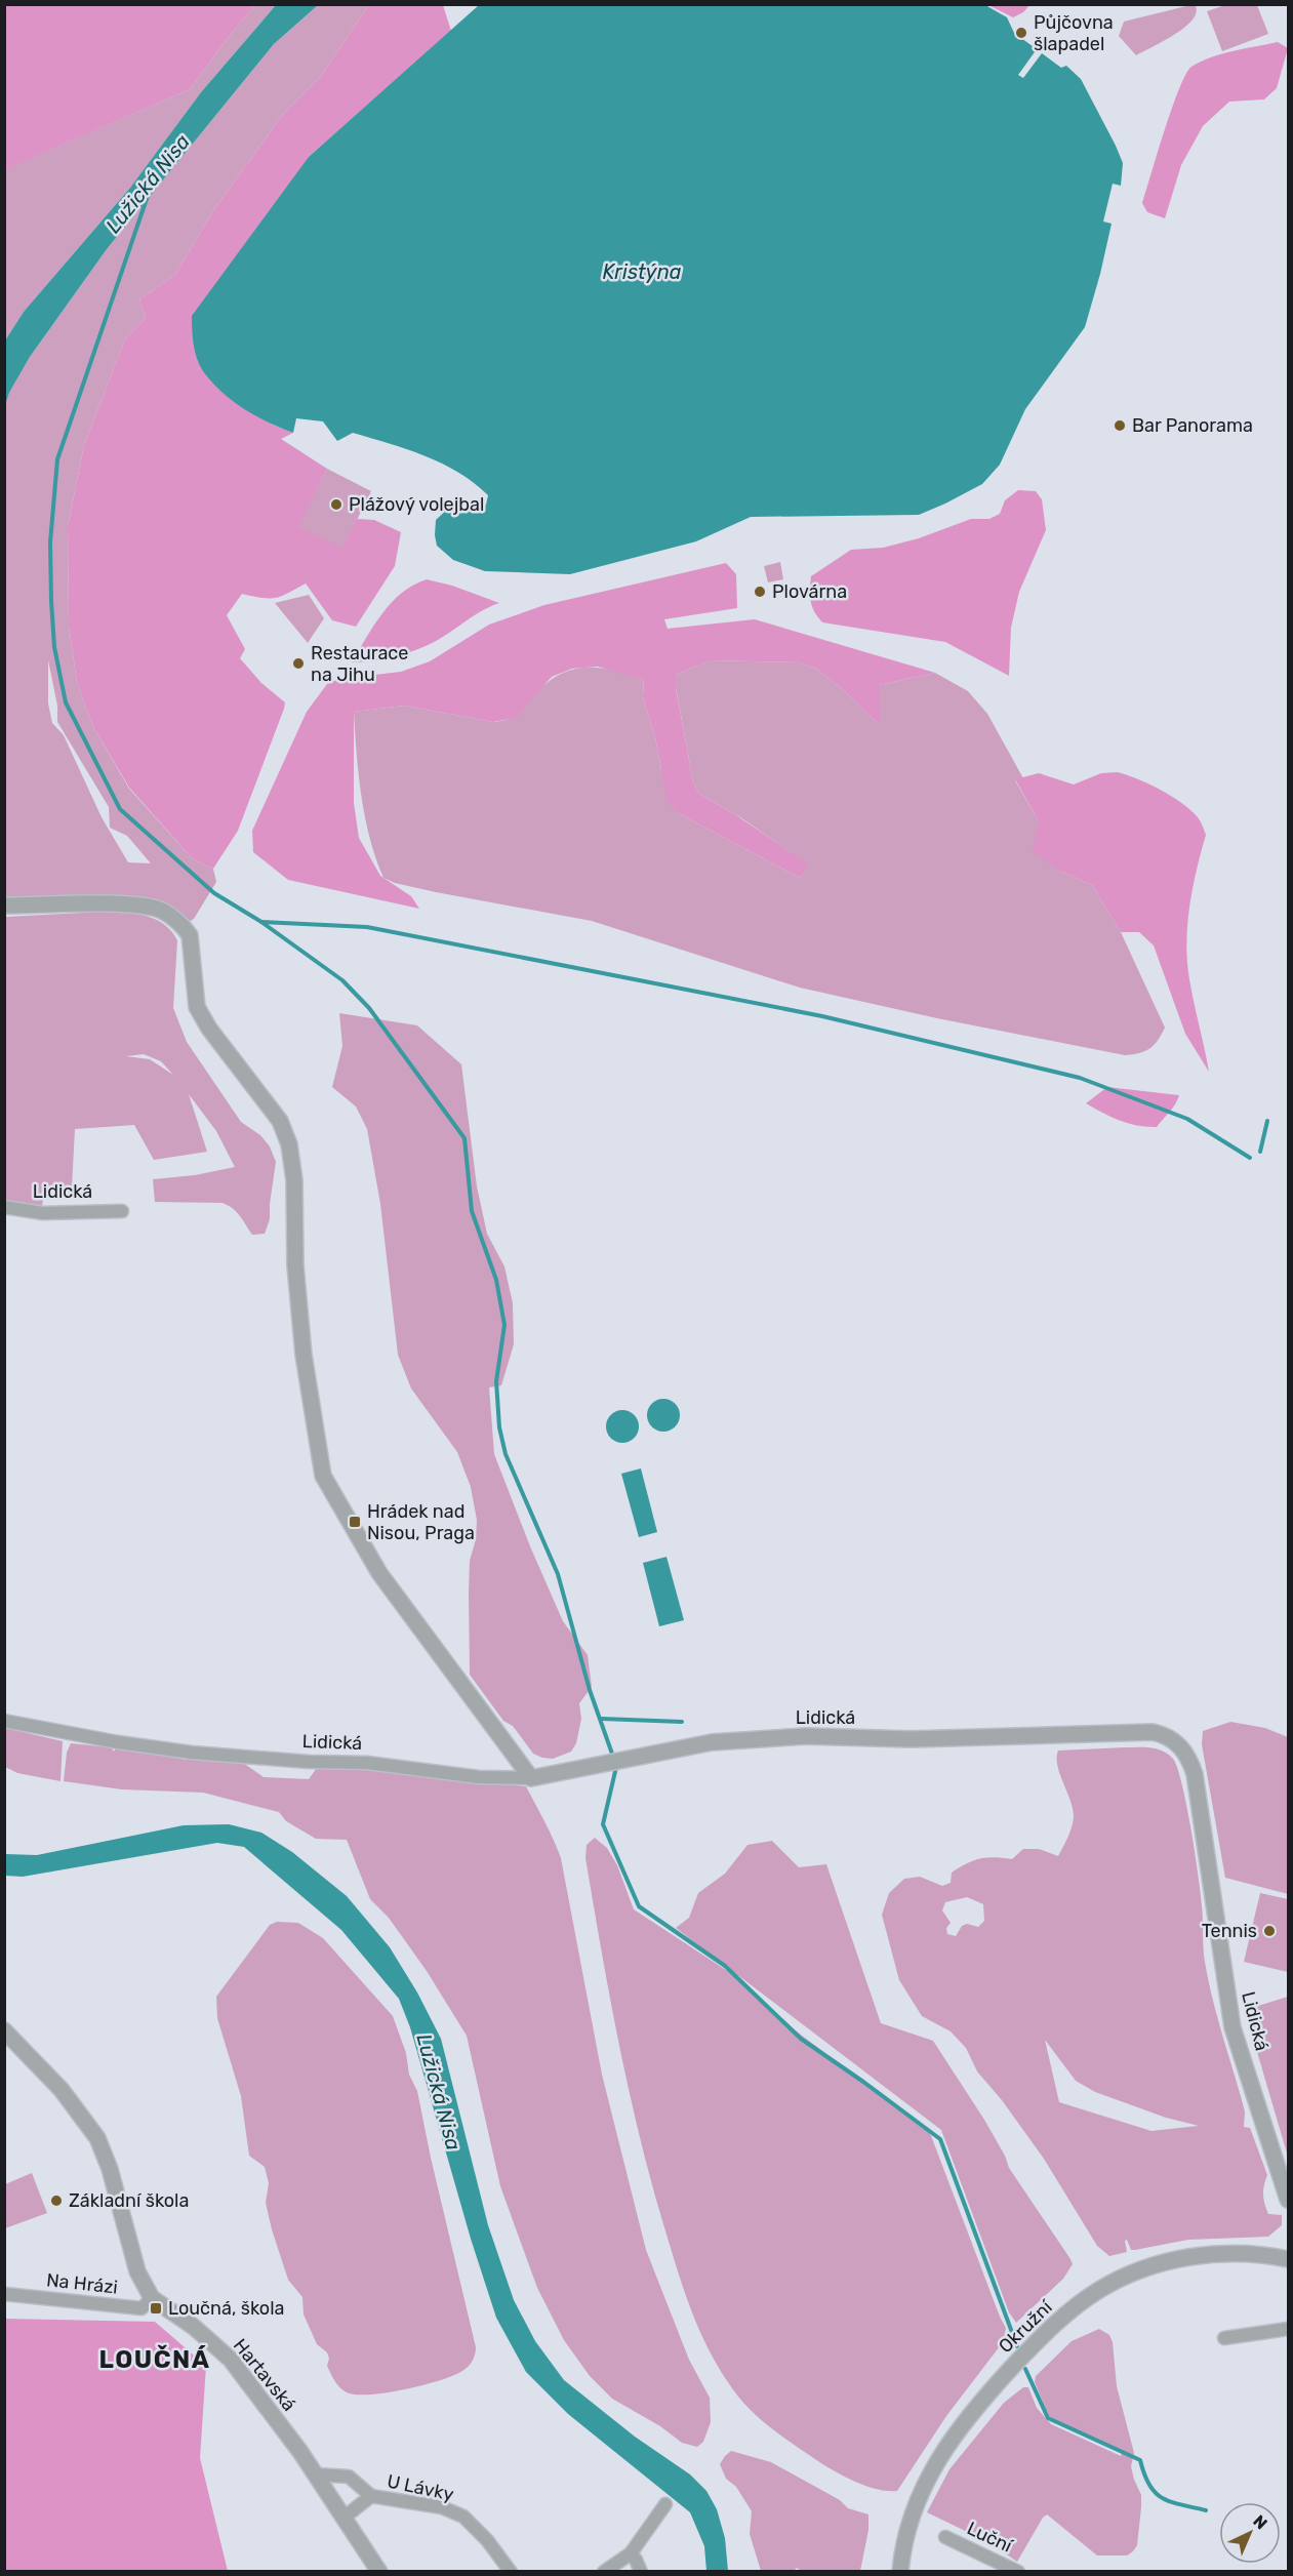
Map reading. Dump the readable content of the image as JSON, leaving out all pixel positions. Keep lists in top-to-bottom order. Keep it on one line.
{"streets":{"street":["Lidická","Na Hrázi","Okružní","Hartavská","U Lávky","Luční"]},"crossings":[["Na Hrázi","Hartavská"],["Hartavská","U Lávky"]],"districts":["LOUČNÁ"],"water":["Lužická Nisa","Kristýna"],"places":{"other":["Půjčovna šlapadel","Bar Panorama","Plážový volejbal","Plovárna","Restaurace na Jihu","Tennis","Základní škola"],"transit":["Hrádek nad Nisou, Praga","Loučná, škola"]},"north":"top right"}
